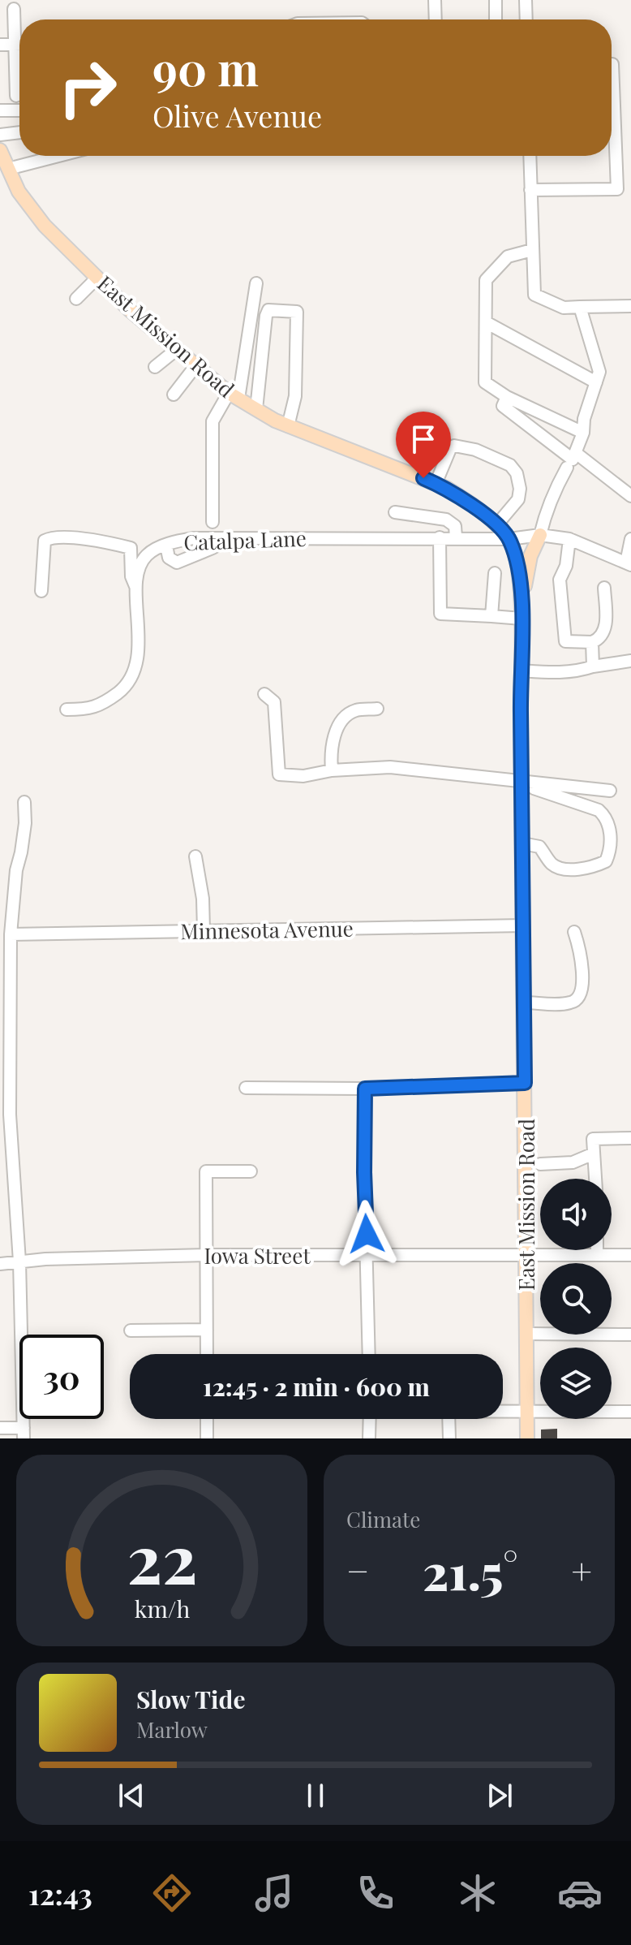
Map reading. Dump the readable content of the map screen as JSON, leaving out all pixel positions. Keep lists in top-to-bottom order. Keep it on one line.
{"streets":{"main road":["East Mission Road"],"street":["Catalpa Lane","Minnesota Avenue","Iowa Street"]},"crossings":[["East Mission Road","Catalpa Lane"],["East Mission Road","Minnesota Avenue"],["East Mission Road","Iowa Street"]],"page":{"turn":["90 m","Olive Avenue"],"limit":"30","trip":"12:45 · 2 min · 600 m","tile":"Climate","heat":["−","21.5°","+"],"song":["Slow Tide","Marlow"],"tabs":"12:43","gauge":["22","km/h"]}}
